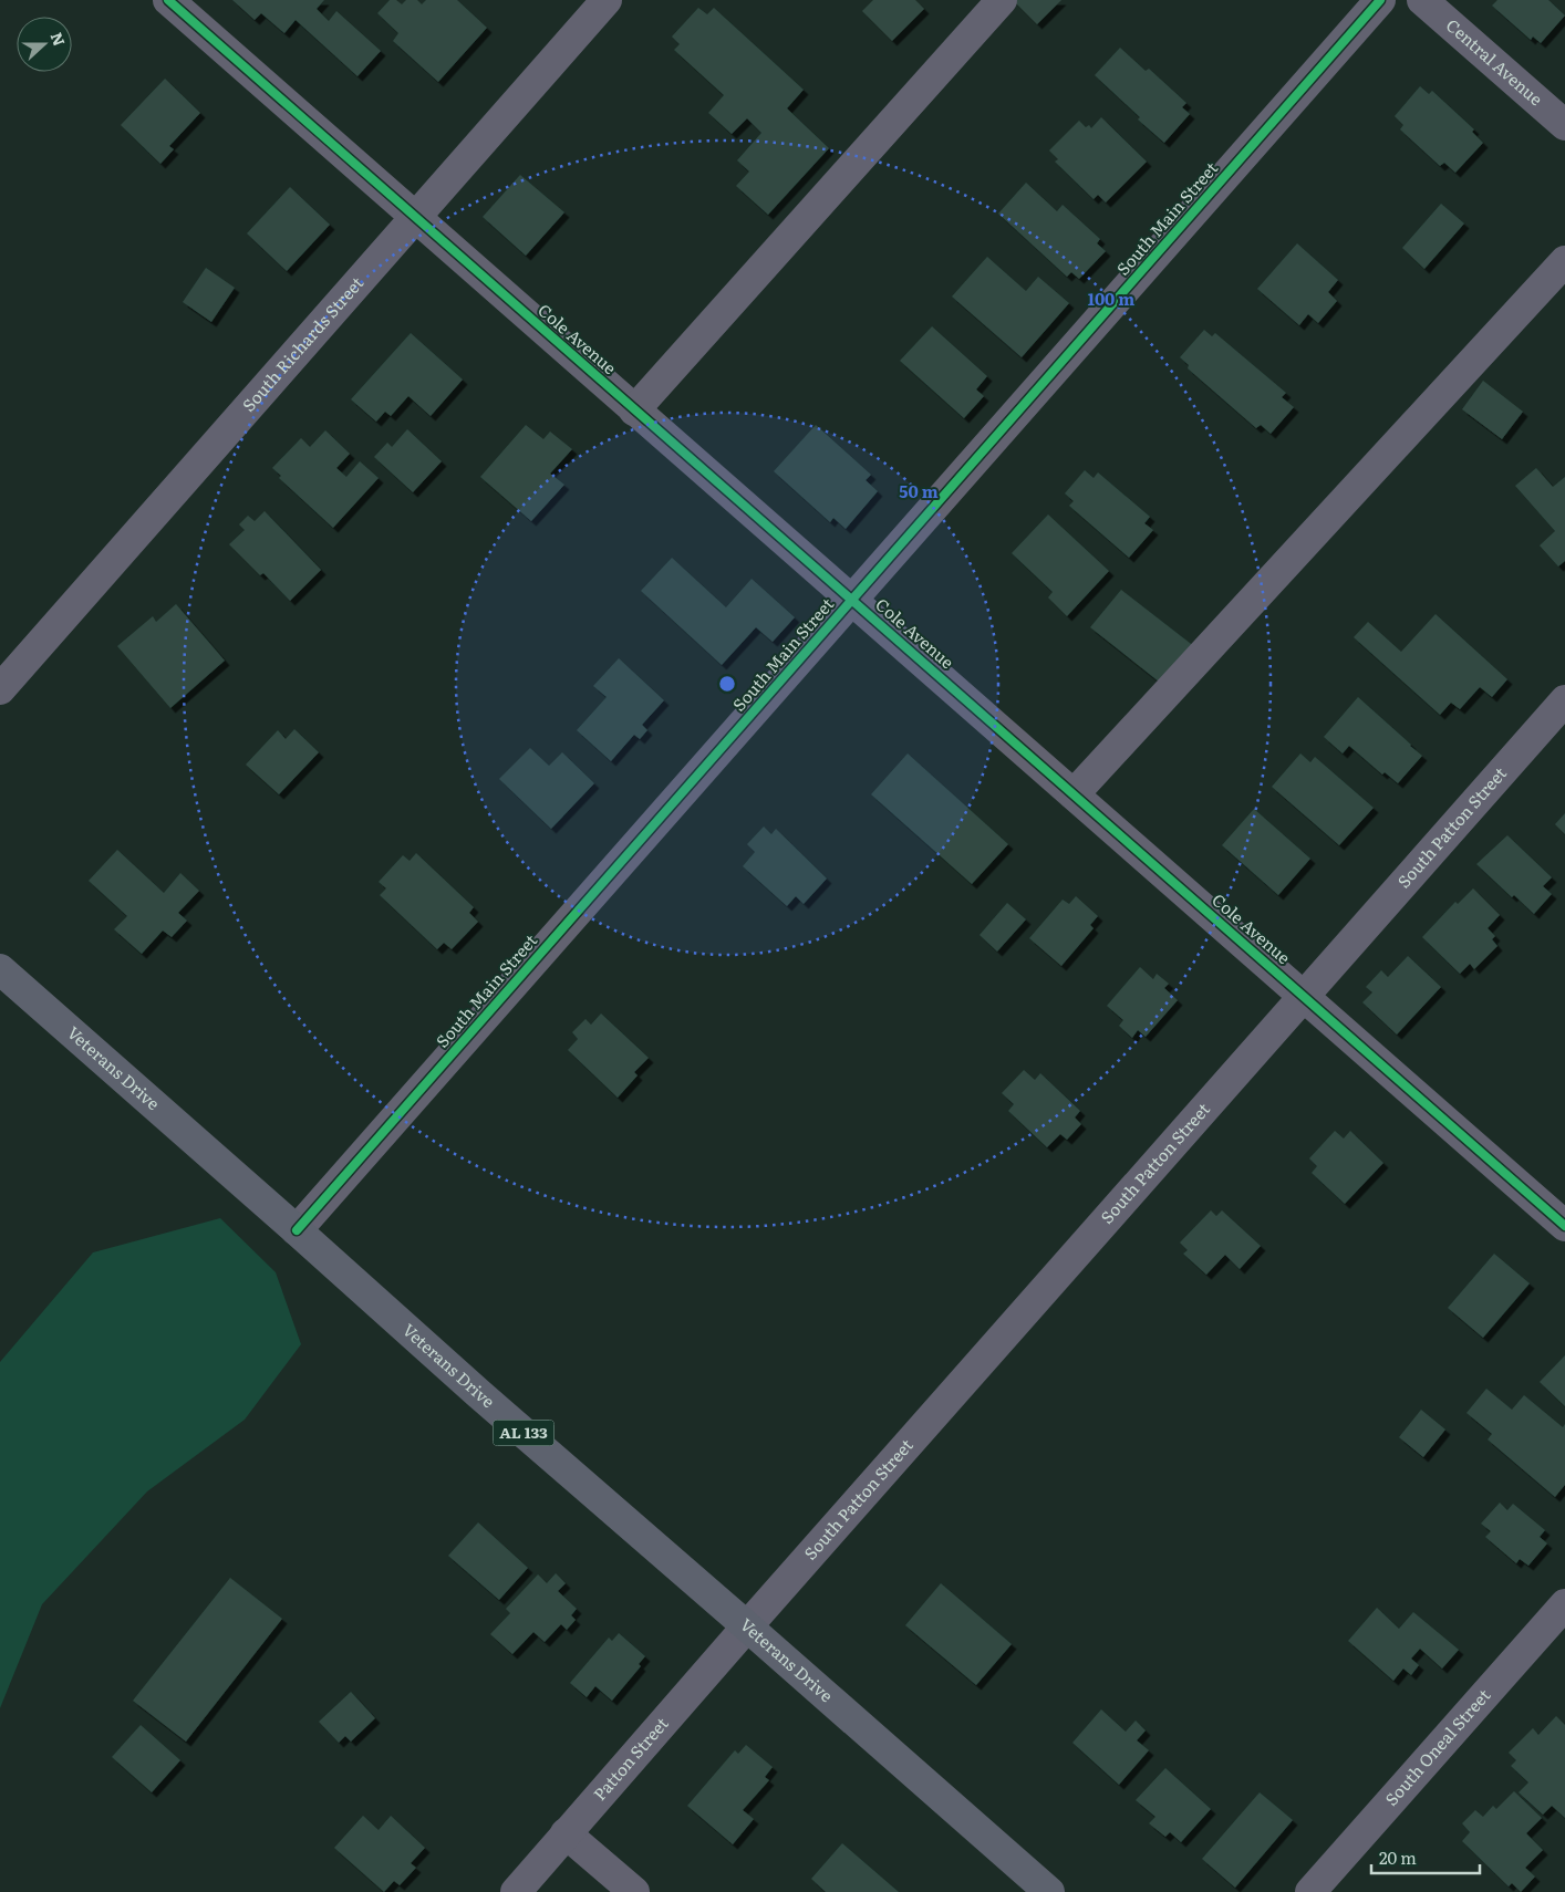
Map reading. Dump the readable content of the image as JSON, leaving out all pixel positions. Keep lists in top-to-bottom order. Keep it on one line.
{"streets":{"main road":["Veterans Drive","AL 133"],"street":["Central Avenue","South Main Street","Cole Avenue","South Richards Street","South Patton Street","South Oneal Street","Patton Street"]},"crossings":[["South Main Street","Cole Avenue"],["South Main Street","Veterans Drive"],["Cole Avenue","South Richards Street"],["Cole Avenue","South Patton Street"],["South Patton Street","Veterans Drive"],["South Patton Street","Patton Street"],["Veterans Drive","Patton Street"]],"scale_bar":"20 m","north":"right","rings":["100 m","50 m"]}
